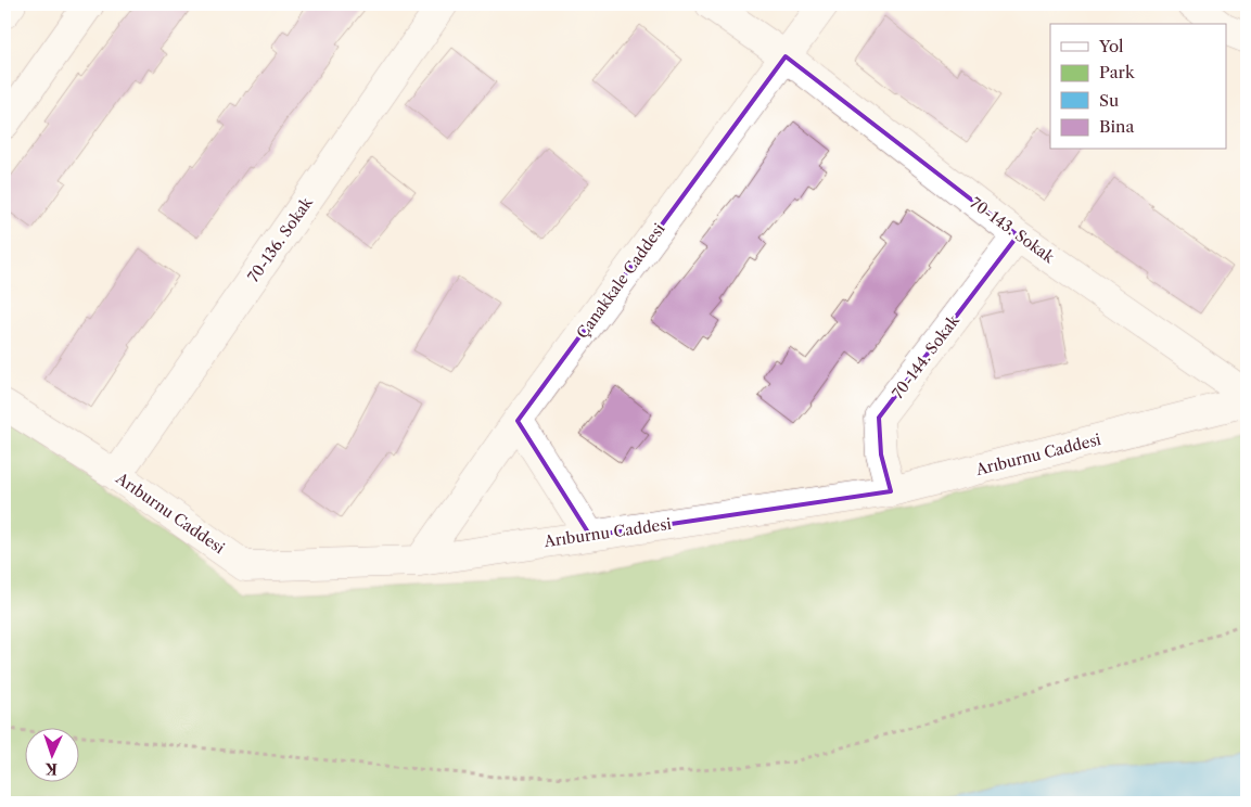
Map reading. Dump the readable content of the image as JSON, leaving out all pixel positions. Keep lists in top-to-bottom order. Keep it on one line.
{"streets":{"street":["70-143. Sokak","70-136. Sokak","Çanakkale Caddesi","70-144. Sokak","Arıburnu Caddesi"]},"crossings":[["70-143. Sokak","Çanakkale Caddesi"],["70-143. Sokak","70-144. Sokak"],["70-136. Sokak","Arıburnu Caddesi"],["Çanakkale Caddesi","Arıburnu Caddesi"],["70-144. Sokak","Arıburnu Caddesi"]],"legend":["Yol","Park","Su","Bina"],"north":"bottom"}
